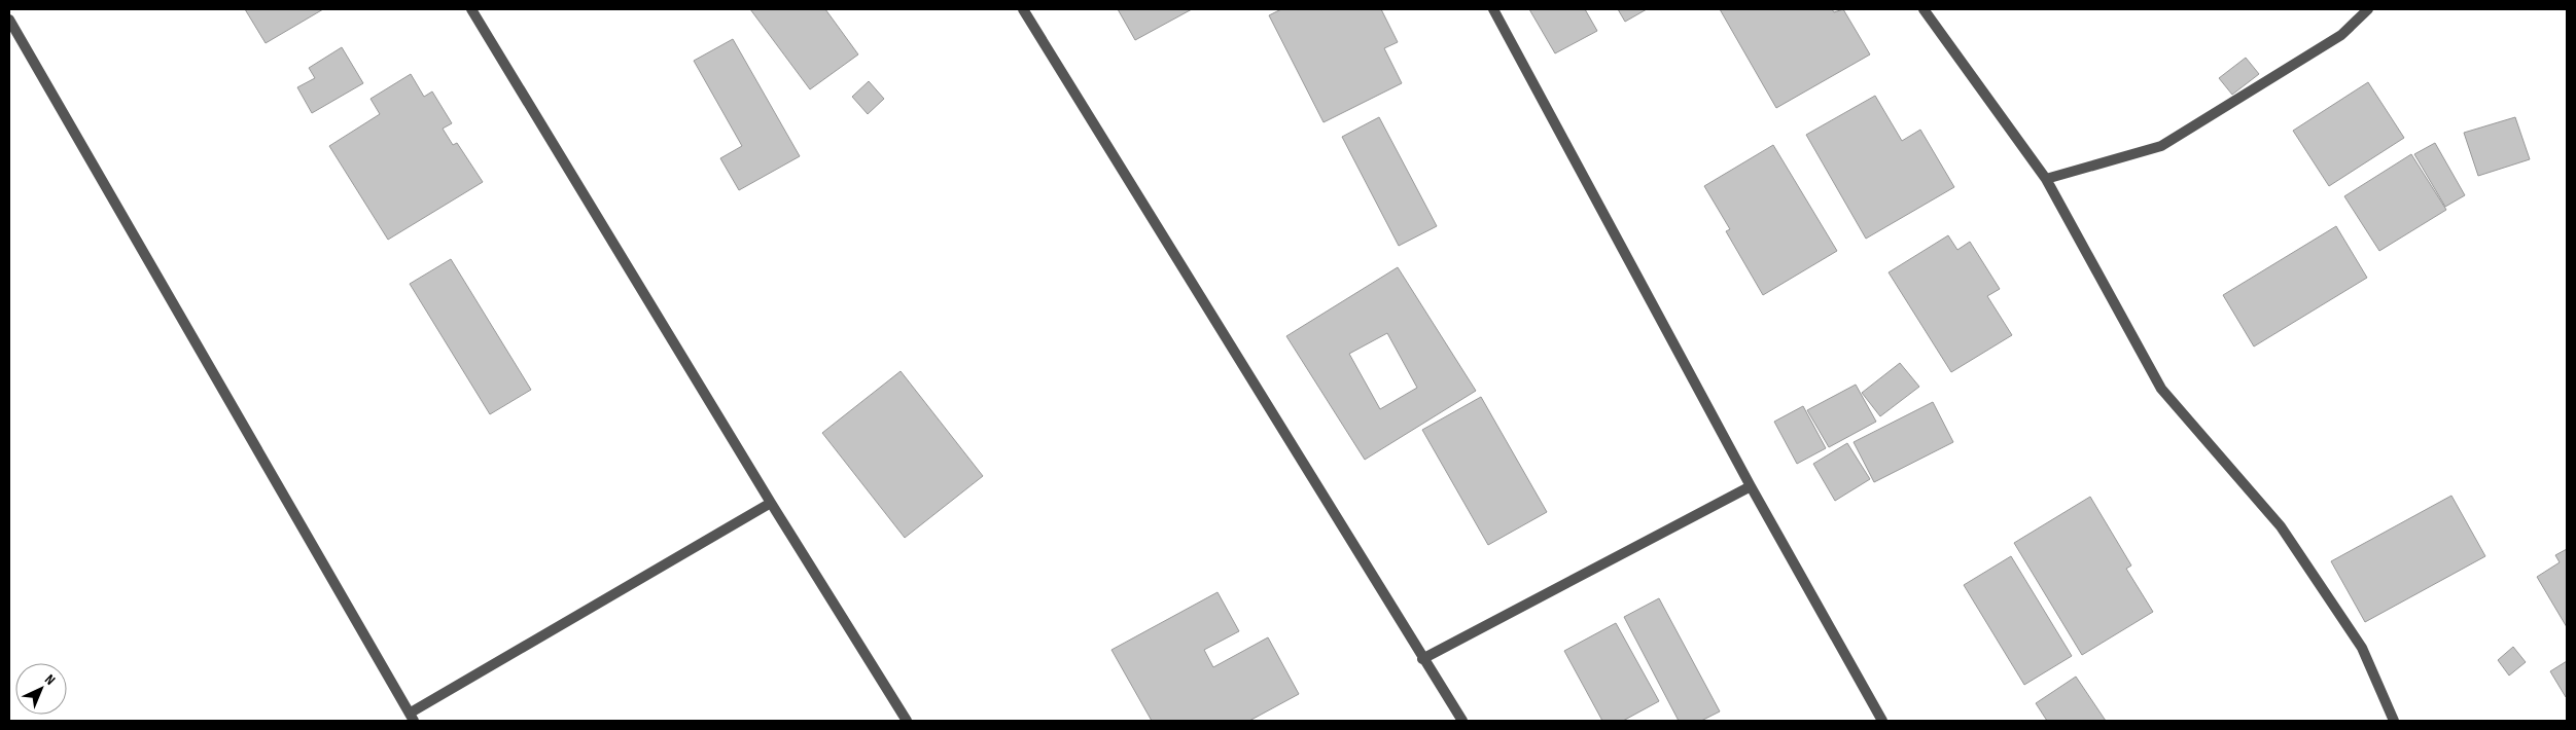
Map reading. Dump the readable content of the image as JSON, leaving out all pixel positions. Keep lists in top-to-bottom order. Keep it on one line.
{"north":"top right"}
